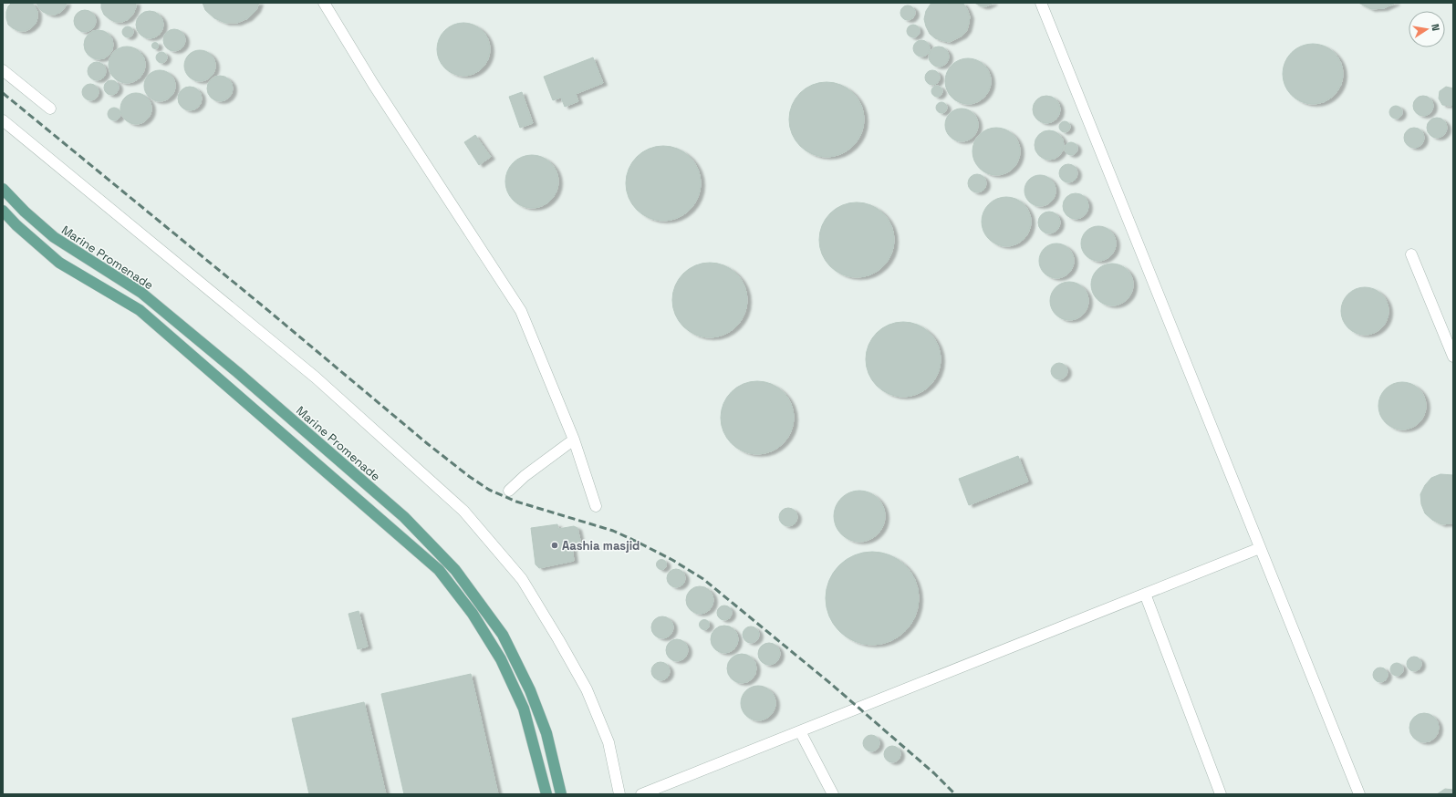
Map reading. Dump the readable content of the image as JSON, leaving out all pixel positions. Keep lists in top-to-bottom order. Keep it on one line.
{"streets":{"main road":["Marine Promenade"]},"places":["Aashia masjid"],"north":"right"}
